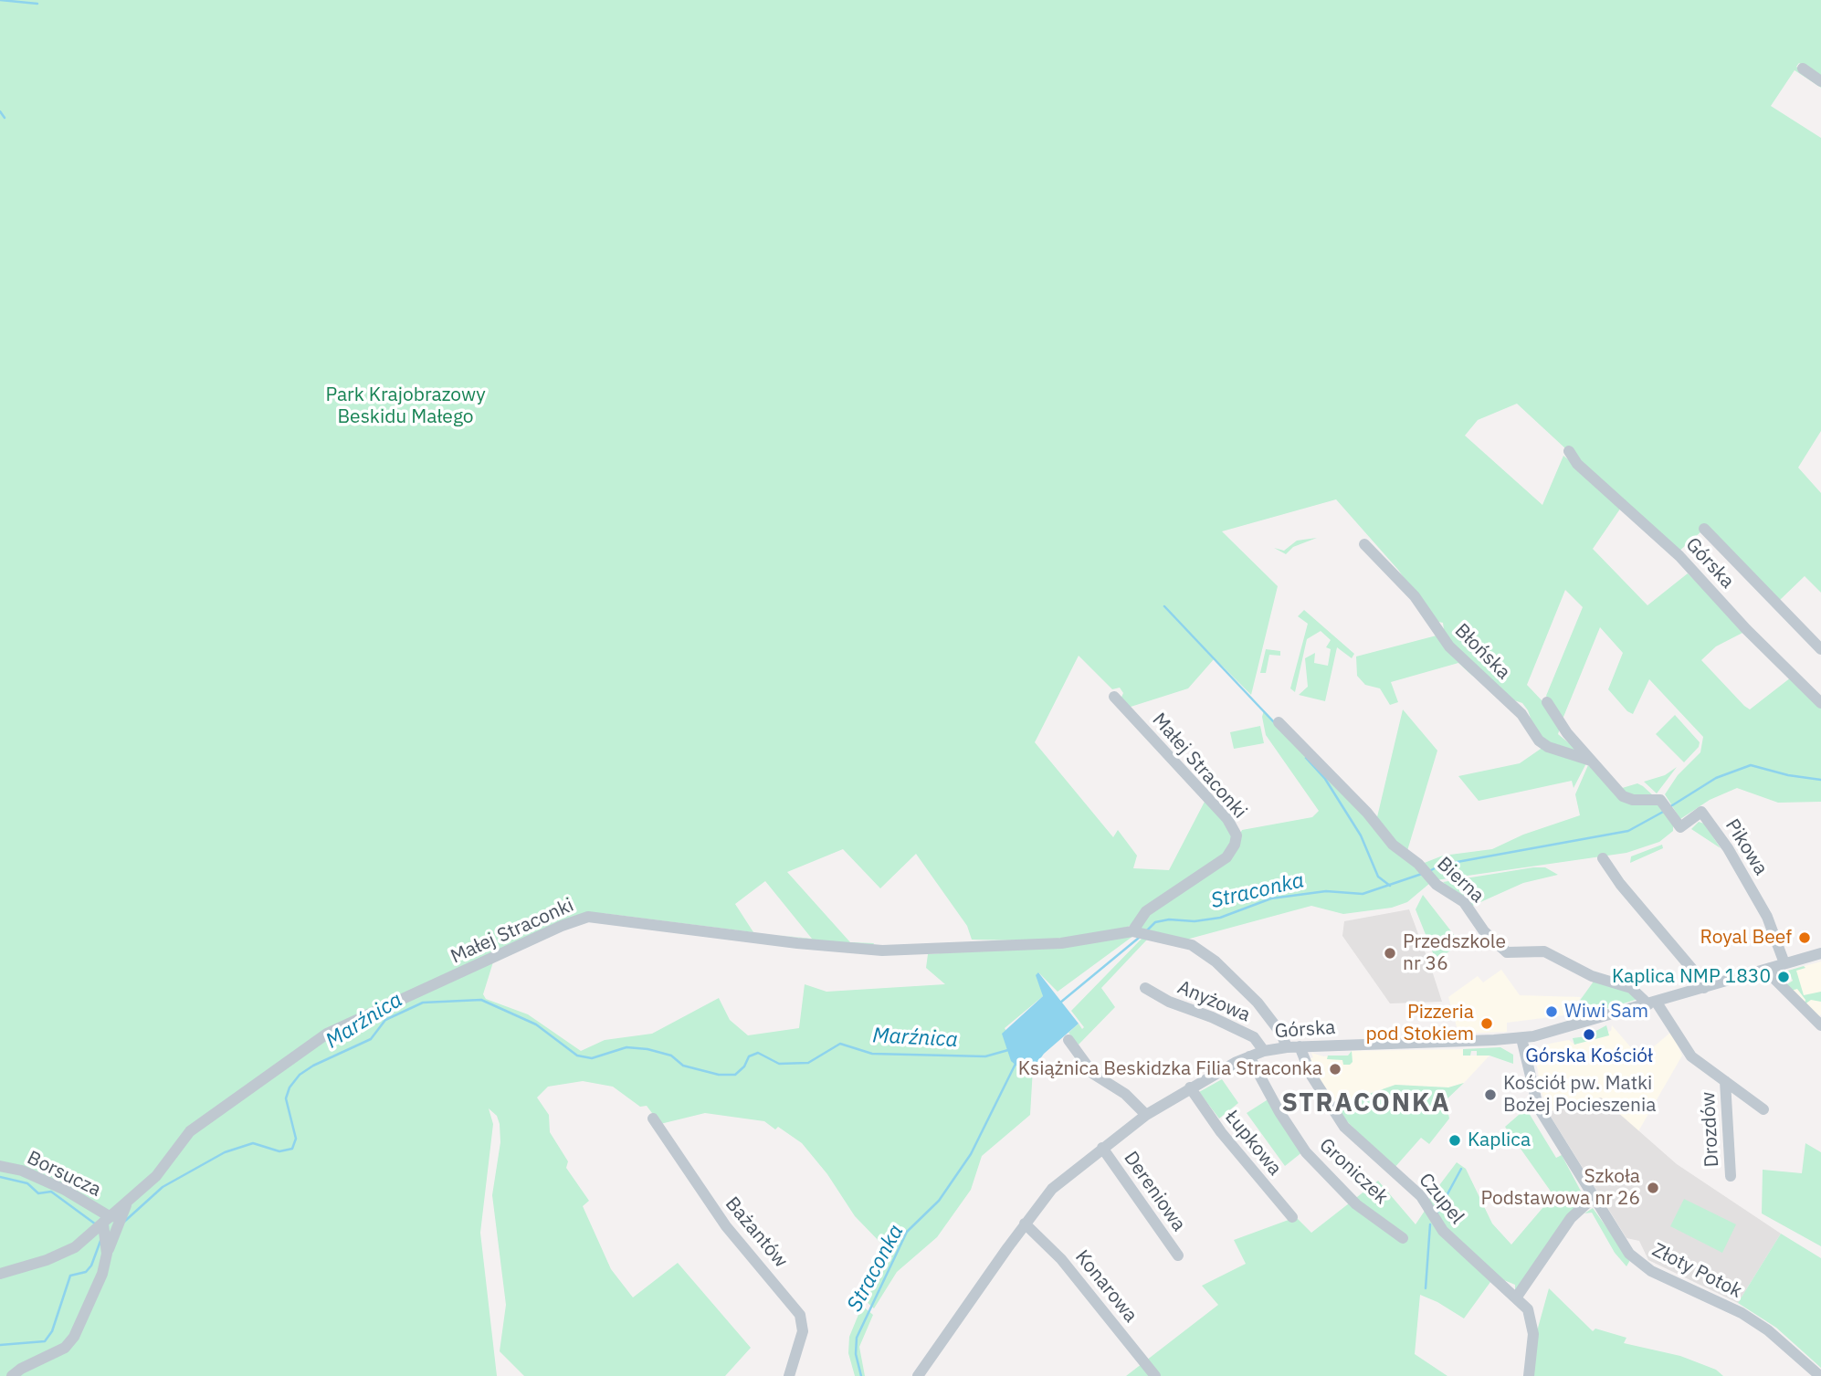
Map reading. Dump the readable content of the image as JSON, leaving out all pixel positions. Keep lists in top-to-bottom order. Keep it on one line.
{"streets":{"street":["Górska","Błońska","Małej Straconki","Pikowa","Bierna","Anyżowa","Drozdów","Łupkowa","Groniczek","Borsucza","Dereniowa","Czupel","Bażantów","Złoty Potok","Konarowa"]},"crossings":[["Górska","Małej Straconki"],["Górska","Pikowa"],["Górska","Bierna"],["Górska","Anyżowa"],["Górska","Łupkowa"],["Górska","Groniczek"],["Górska","Dereniowa"],["Górska","Czupel"],["Górska","Złoty Potok"],["Górska","Konarowa"],["Błońska","Pikowa"],["Małej Straconki","Borsucza"]],"districts":["STRACONKA"],"water":["Straconka","Marźnica"],"parks":["Park Krajobrazowy Beskidu Małego"],"places":["Royal Beef","Przedszkole nr 36","Kaplica NMP 1830","Wiwi Sam","Pizzeria pod Stokiem","Górska Kościół","Książnica Beskidzka Filia Straconka","Kościół pw. Matki Bożej Pocieszenia","Kaplica","Szkoła Podstawowa nr 26"]}
